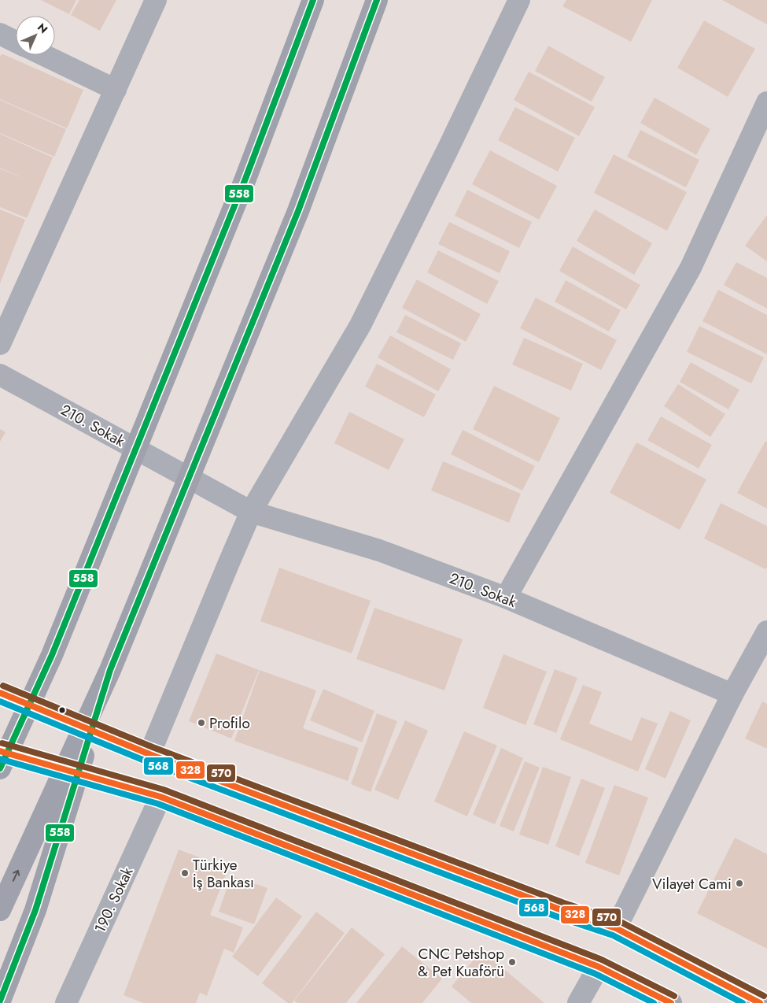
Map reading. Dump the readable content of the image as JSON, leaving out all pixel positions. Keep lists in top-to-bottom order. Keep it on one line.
{"streets":{"street":["210. Sokak","190. Sokak"]},"places":["Profilo","Türkiye İş Bankası","Vilayet Cami","CNC Petshop & Pet Kuaförü"],"lines":["transit line 558","transit line 570","transit line 328","transit line 568"],"north":"top right"}
